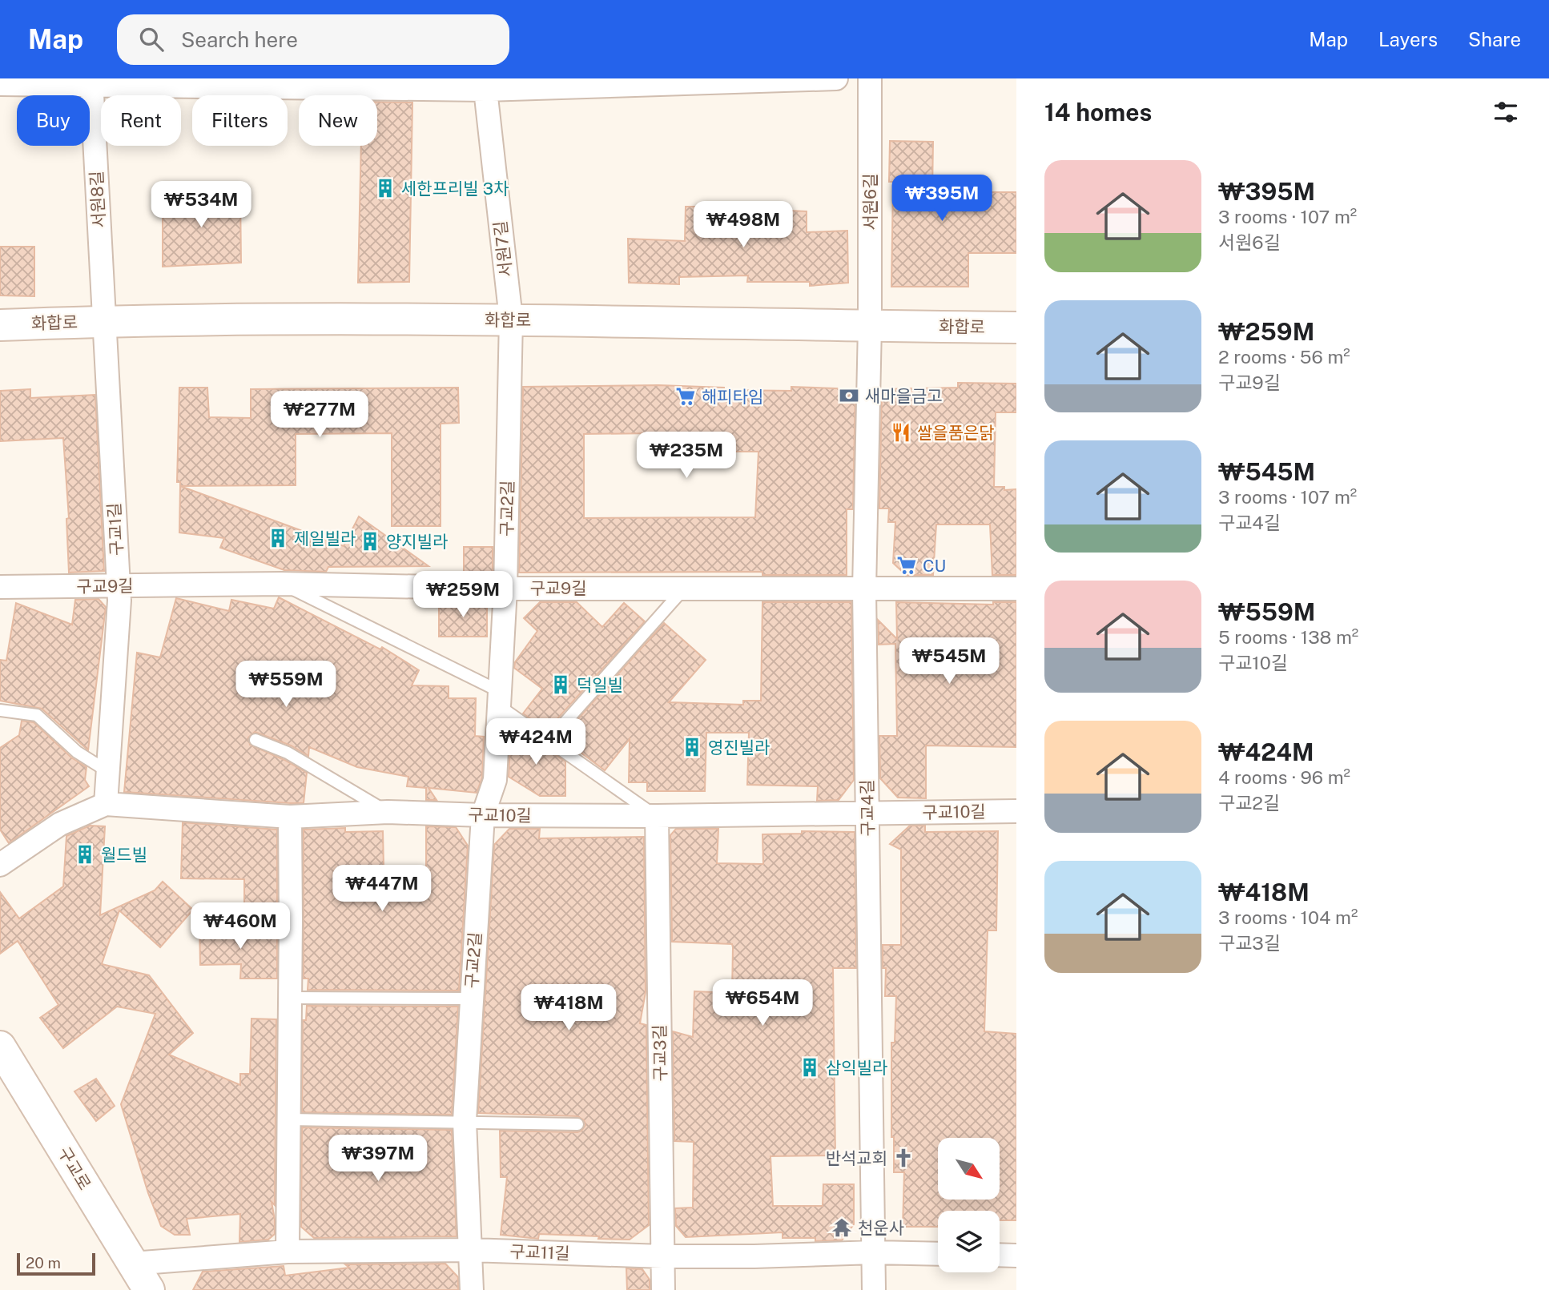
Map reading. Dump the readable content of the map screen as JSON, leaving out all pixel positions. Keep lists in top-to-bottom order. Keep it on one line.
{"streets":{"main road":["화합로","구교로"],"street":["서원8길","서원6길","서원7길","구교2길","구교1길","구교9길","구교4길","구교10길","구교3길","구교11길"]},"crossings":[["서원8길","화합로"],["서원8길","구교1길"],["서원6길","화합로"],["서원6길","구교4길"],["서원7길","화합로"],["서원7길","구교2길"],["화합로","구교2길"],["화합로","구교1길"],["화합로","구교4길"],["구교2길","구교9길"],["구교2길","구교10길"],["구교2길","구교11길"],["구교1길","구교9길"],["구교1길","구교10길"],["구교9길","구교4길"],["구교4길","구교10길"],["구교4길","구교11길"],["구교10길","구교3길"],["구교3길","구교11길"],["구교로","구교11길"]],"places":{"building":["세한프리빌 3차","제일빌라","양지빌라","덕일빌","영진빌라","월드빌","삼익빌라"],"bank":["새마을금고"],"supermarket":["해피타임","CU"],"restaurant":["쌀을품은닭"],"church":["반석교회"],"temple":["천운사"]},"scale_bar":"20 m","north":"bottom right","page":{"header":"Map","search":"Search here","nav":["Map","Layers","Share"],"heading":"14 homes","chip":["Buy","Rent","Filters","New"],"list":[{"name":"₩395M","note":"3 rooms · 107 m² · 서원6길"},{"name":"₩259M","note":"2 rooms · 56 m² · 구교9길"},{"name":"₩545M","note":"3 rooms · 107 m² · 구교4길"},{"name":"₩559M","note":"5 rooms · 138 m² · 구교10길"},{"name":"₩424M","note":"4 rooms · 96 m² · 구교2길"},{"name":"₩418M","note":"3 rooms · 104 m² · 구교3길"}],"price":["₩395M","₩534M","₩498M","₩277M","₩235M","₩259M","₩545M","₩559M","₩424M","₩447M","₩460M","₩654M","₩418M","₩397M"],"scale":"20 m"}}
